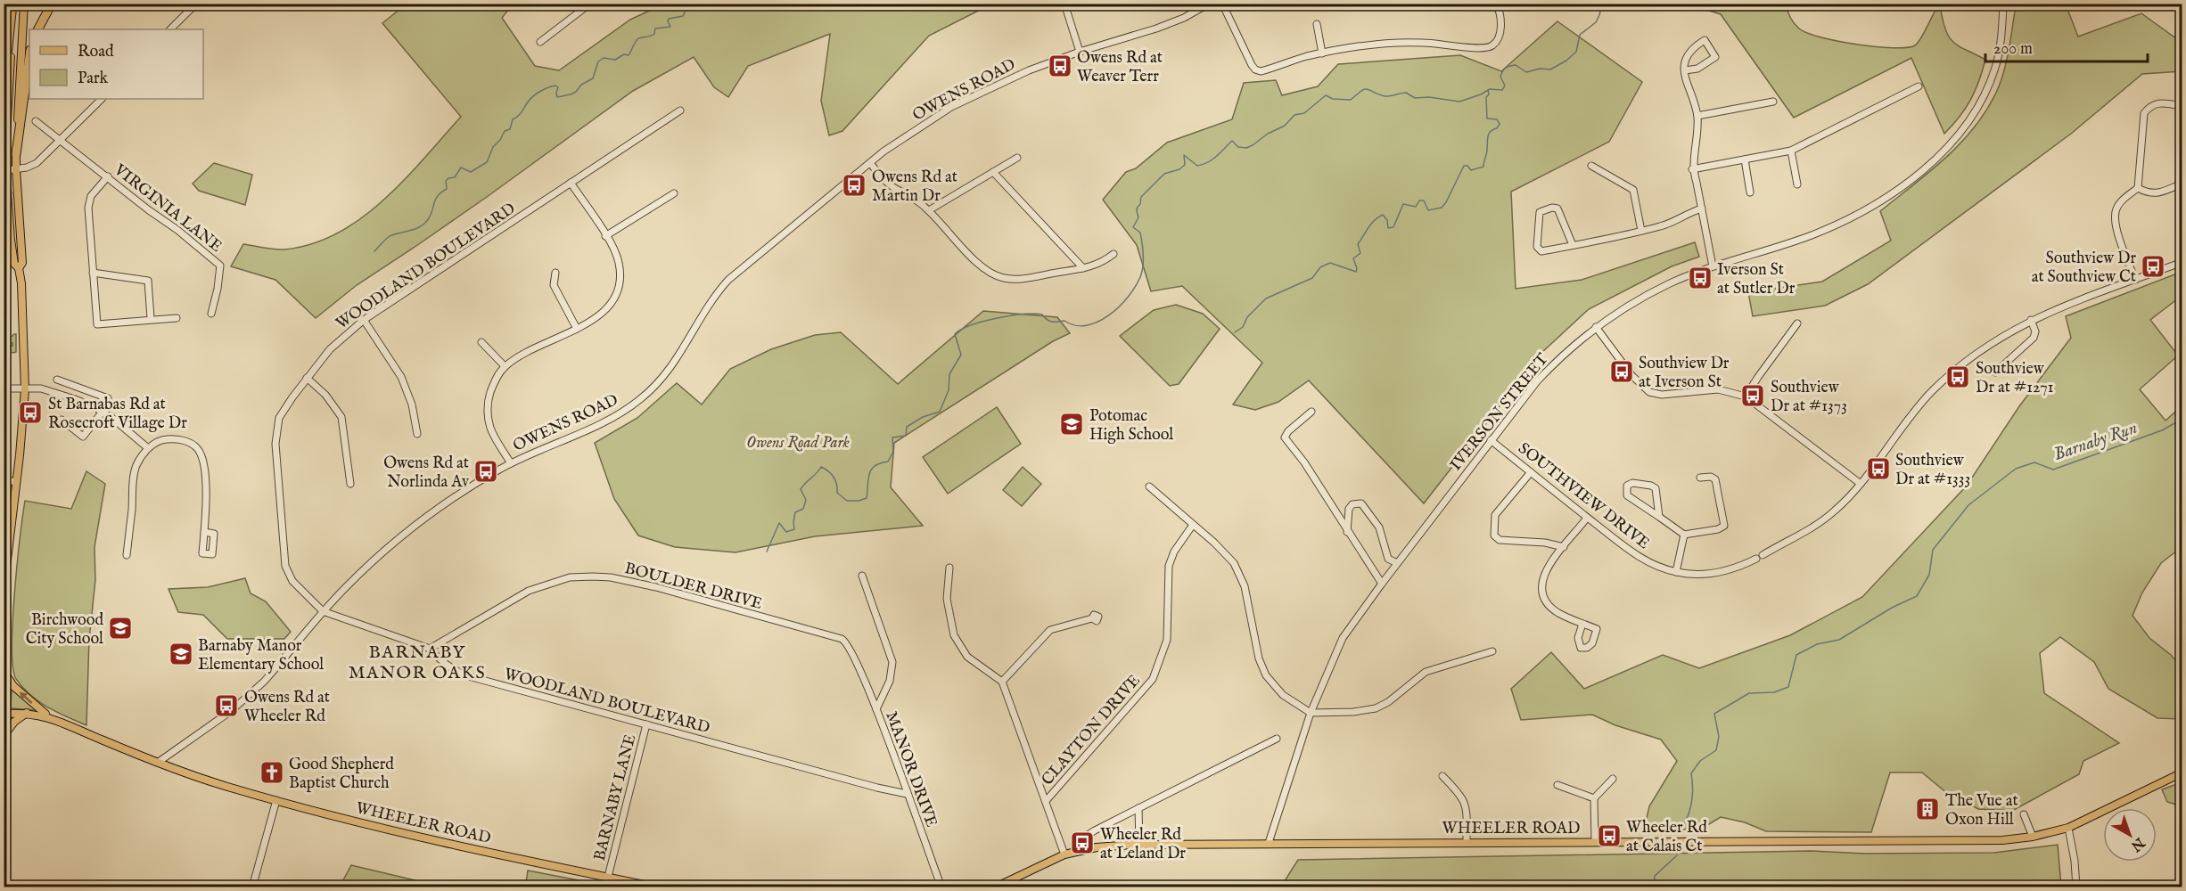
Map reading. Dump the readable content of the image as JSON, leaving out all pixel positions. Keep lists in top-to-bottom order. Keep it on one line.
{"streets":{"main road":["WHEELER ROAD"],"street":["OWENS ROAD","VIRGINIA LANE","WOODLAND BOULEVARD","IVERSON STREET","SOUTHVIEW DRIVE","BOULDER DRIVE","CLAYTON DRIVE","MANOR DRIVE","BARNABY LANE"]},"crossings":[["OWENS ROAD","WOODLAND BOULEVARD"],["OWENS ROAD","WHEELER ROAD"],["WOODLAND BOULEVARD","BOULDER DRIVE"],["WOODLAND BOULEVARD","MANOR DRIVE"],["WOODLAND BOULEVARD","BARNABY LANE"],["IVERSON STREET","SOUTHVIEW DRIVE"],["IVERSON STREET","WHEELER ROAD"],["BOULDER DRIVE","MANOR DRIVE"],["BARNABY LANE","WHEELER ROAD"]],"districts":["BARNABY MANOR OAKS"],"water":["Barnaby Run"],"parks":["Owens Road Park"],"places":{"bus stop":["Owens Rd at Weaver Terr","Owens Rd at Martin Dr","Southview Dr at Southview Ct","Iverson St at Sutler Dr","Southview Dr at Iverson St","Southview Dr at #1271","Southview Dr at #1373","St Barnabas Rd at Rosecroft Village Dr","Southview Dr at #1333","Owens Rd at Norlinda Av","Owens Rd at Wheeler Rd","Wheeler Rd at Calais Ct","Wheeler Rd at Leland Dr"],"school or university":["Potomac High School","Birchwood City School","Barnaby Manor Elementary School"],"church":["Good Shepherd Baptist Church"],"building":["The Vue at Oxon Hill"]},"legend":["Road","Park"],"scale_bar":"200 m","north":"bottom right"}
